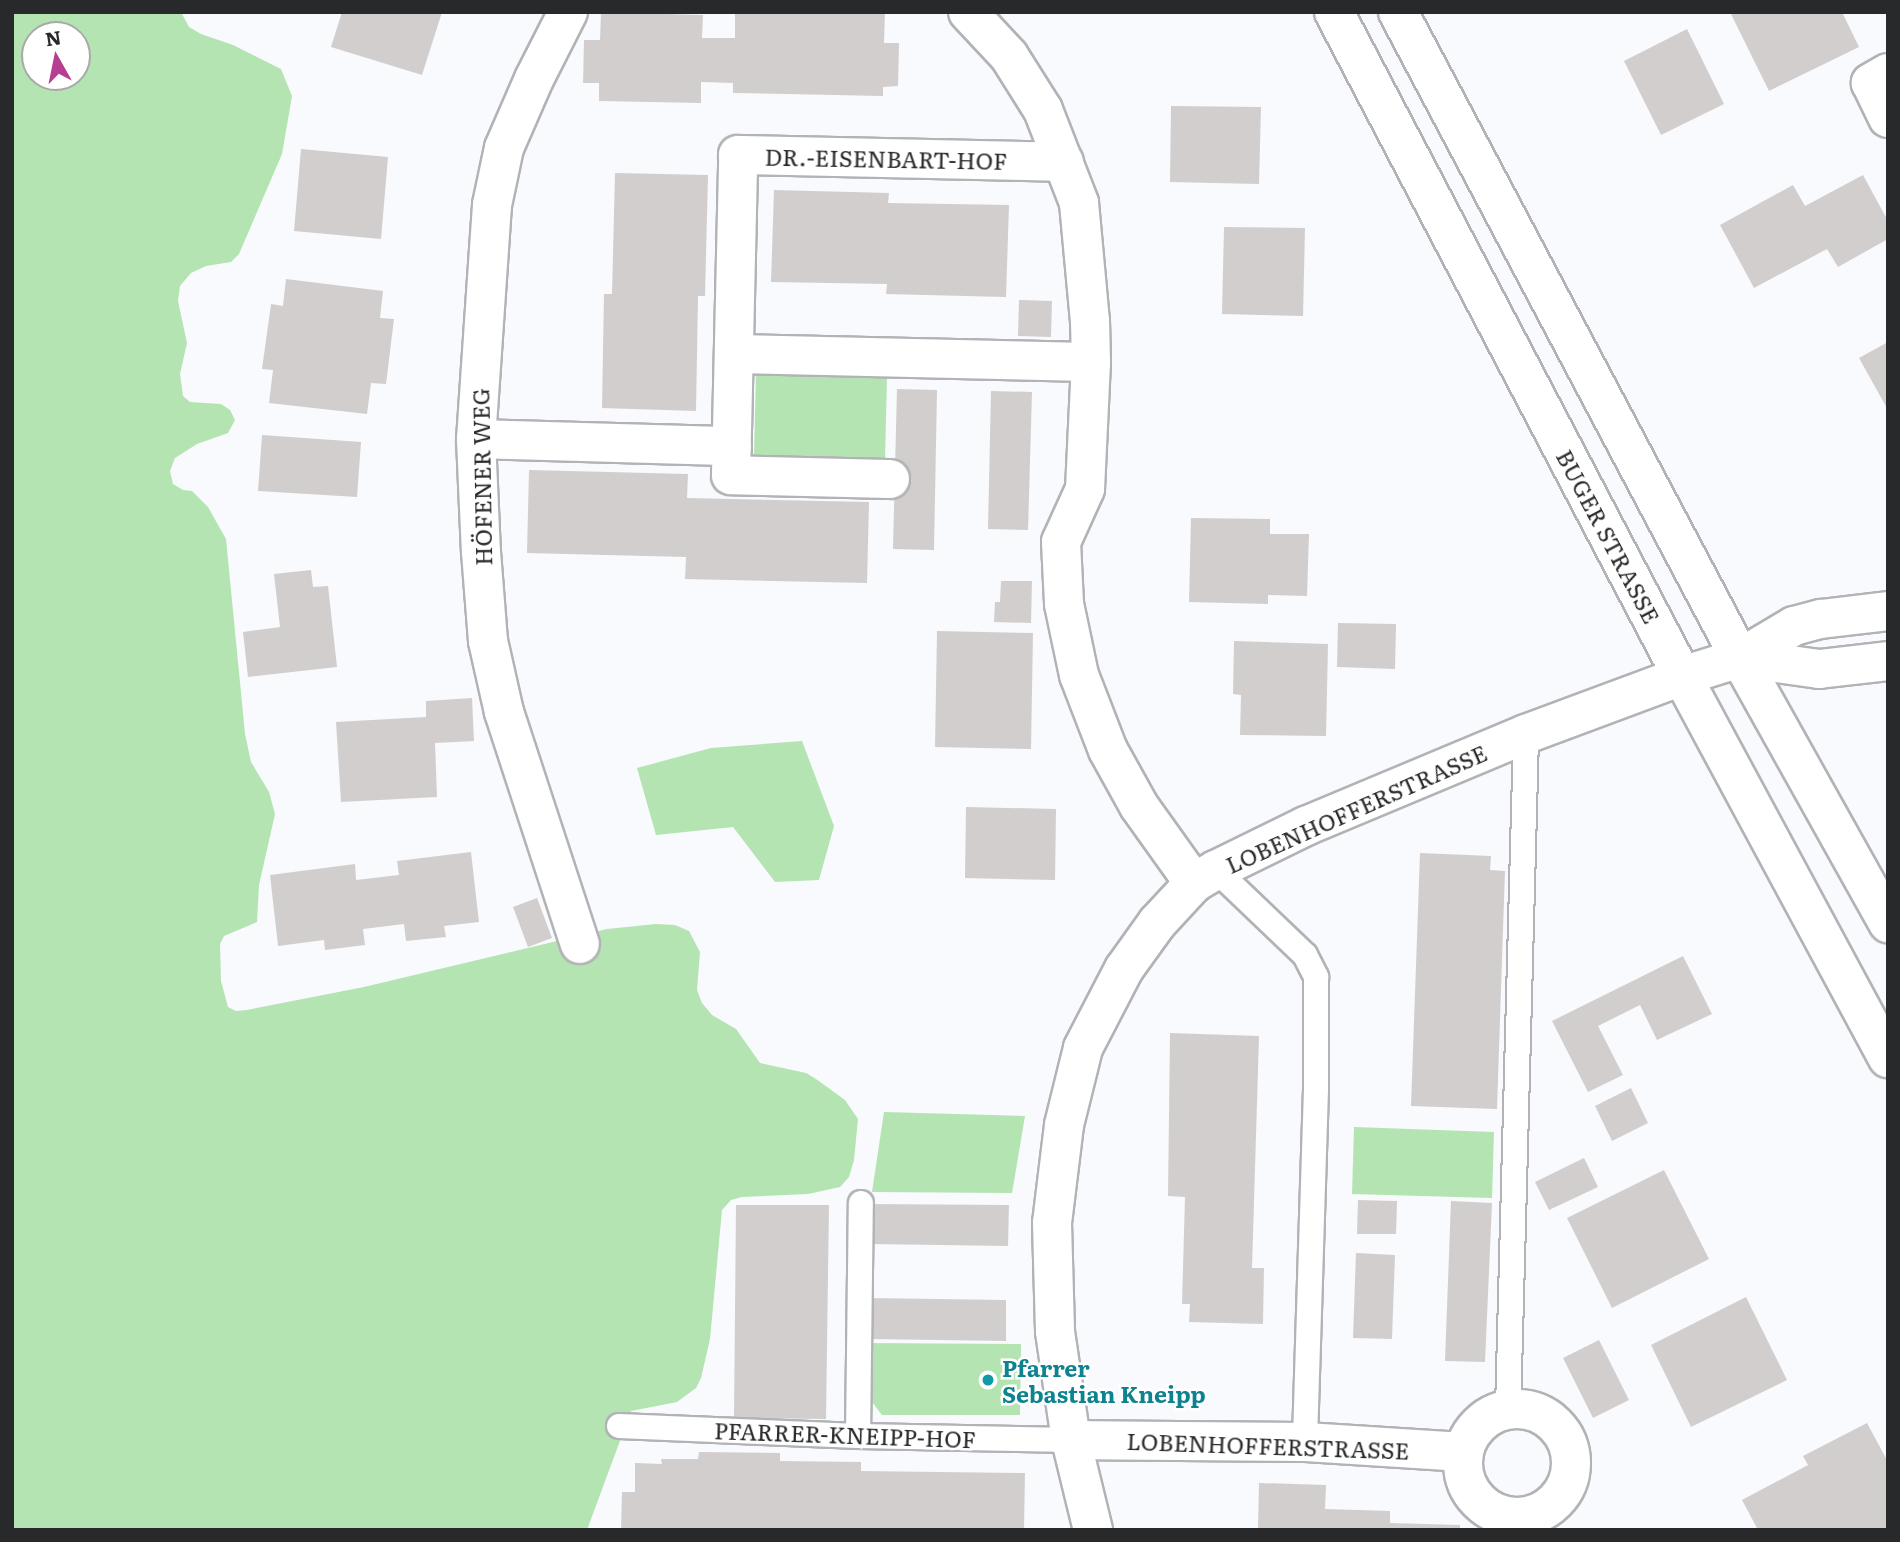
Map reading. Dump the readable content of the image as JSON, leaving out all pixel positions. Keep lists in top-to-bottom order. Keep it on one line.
{"streets":{"street":["DR.-EISENBART-HOF","HÖFENER WEG","BUGER STRASSE","LOBENHOFFERSTRASSE"],"lane":["PFARRER-KNEIPP-HOF"]},"crossings":[["BUGER STRASSE","LOBENHOFFERSTRASSE"],["LOBENHOFFERSTRASSE","PFARRER-KNEIPP-HOF"]],"places":["Pfarrer Sebastian Kneipp"],"north":"top"}
